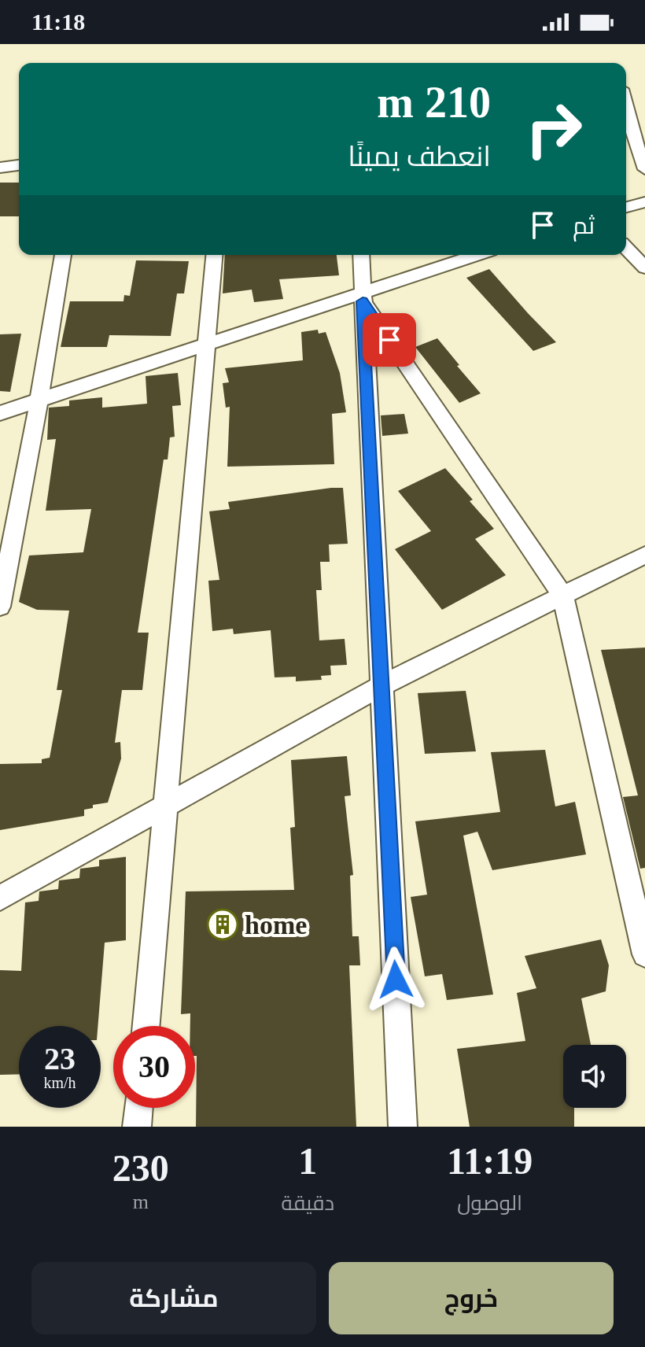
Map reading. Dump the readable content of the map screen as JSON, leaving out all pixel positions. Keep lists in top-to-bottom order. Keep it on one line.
{"places":{"building":["home"]},"page":{"status":"11:18","turn":["210 m","انعطف يمينًا"],"then":"ثم","speed":"23 km/h","limit":"30","eta":["11:19","الوصول","1","دقيقة","230","m"],"buttons":["خروج","مشاركة"]}}
